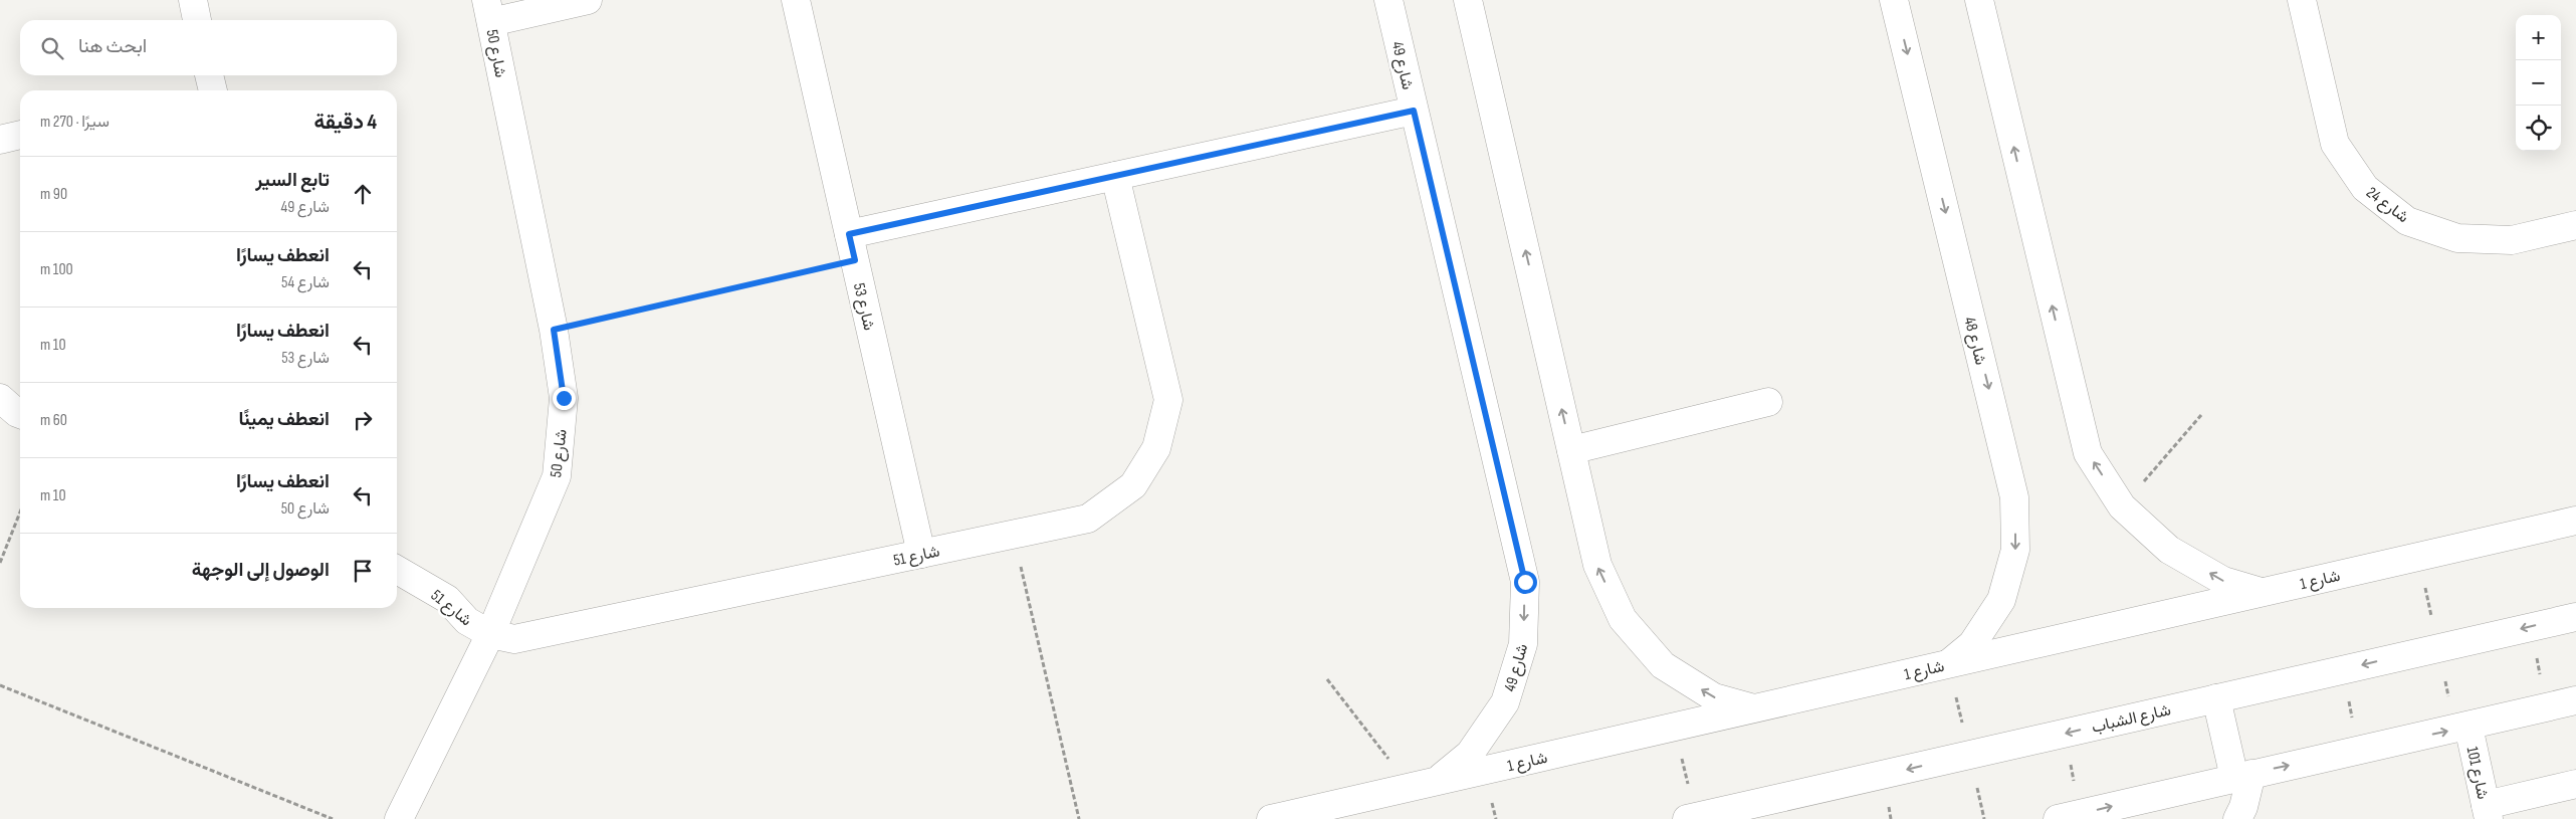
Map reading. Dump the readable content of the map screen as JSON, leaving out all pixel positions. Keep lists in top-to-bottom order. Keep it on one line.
{"streets":{"street":["شارع 50","شارع 49","شارع 24","شارع 53","شارع 48","شارع 51","شارع 1","شارع الشباب","شارع 101"]},"crossings":[["شارع 50","شارع 51"],["شارع 49","شارع 1"],["شارع 53","شارع 51"],["شارع 48","شارع 1"]],"page":{"map_buttons":["+","−"],"search":"ابحث هنا","heading":["4 دقيقة","سيرًا · 270 m"],"list":[["تابع السير","شارع 49","90 m"],["انعطف يسارًا","شارع 54","100 m"],["انعطف يسارًا","شارع 53","10 m"],["انعطف يمينًا","60 m"],["انعطف يسارًا","شارع 50","10 m"],"الوصول إلى الوجهة"]}}
